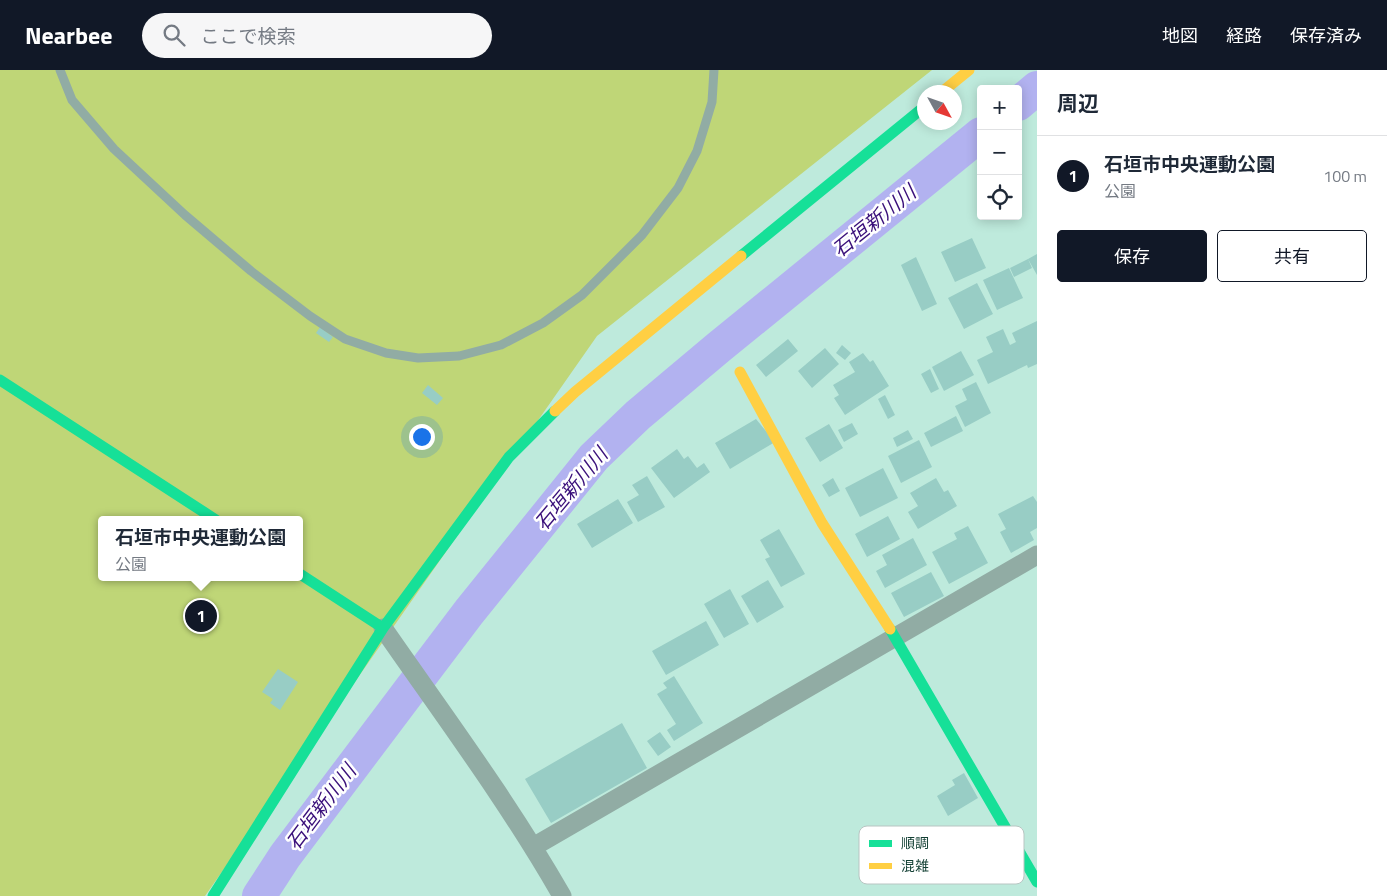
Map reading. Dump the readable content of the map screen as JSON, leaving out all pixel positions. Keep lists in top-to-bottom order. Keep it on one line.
{"water":["石垣新川川"],"legend":["順調","混雑"],"north":"bottom right","page":{"header":"Nearbee","search":"ここで検索","nav":["地図","経路","保存済み"],"heading":"周辺","map_buttons":["+","−"],"list":[{"mark":"1","name":"石垣市中央運動公園","note":"公園","value":"100 m"}],"buttons":["保存","共有"],"popup":["石垣市中央運動公園","公園"],"pins":"1"}}
